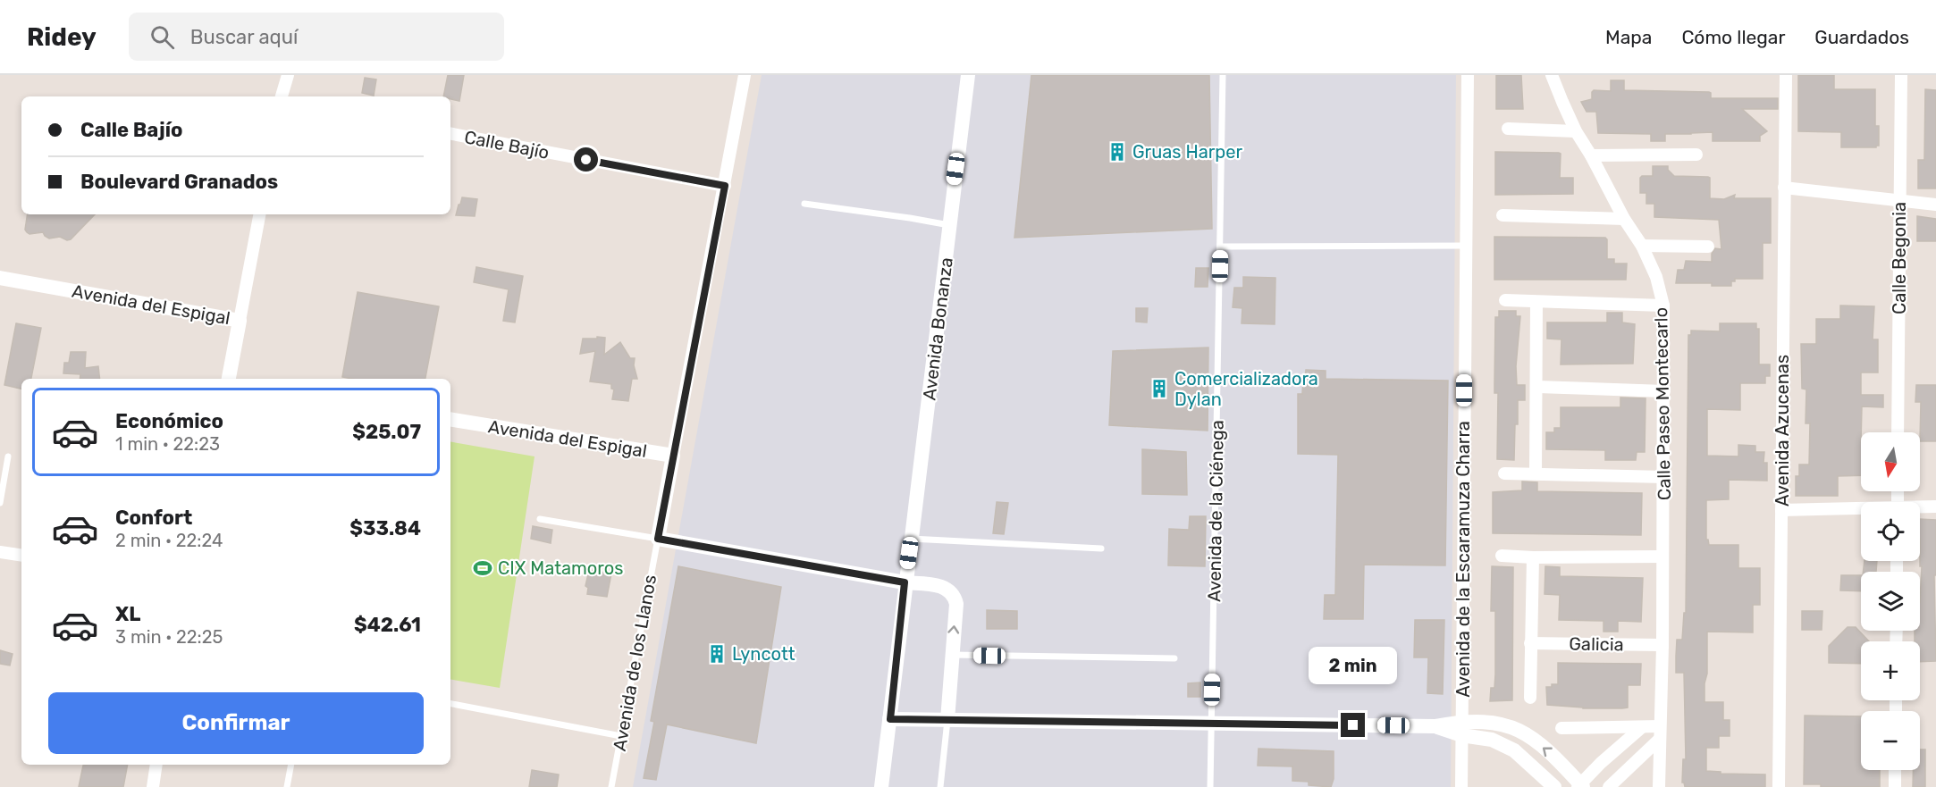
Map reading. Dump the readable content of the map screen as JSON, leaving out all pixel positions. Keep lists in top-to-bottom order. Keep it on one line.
{"streets":{"street":["Calle Bajío","Calle Begonia","Avenida del Espigal","Avenida Bonanza","Calle Paseo Montecarlo","Avenida Azucenas","Avenida de la Escaramuza Charra","Galicia"],"lane":["Avenida de la Ciénega","Avenida de los Llanos"]},"crossings":[["Calle Paseo Montecarlo","Galicia"]],"places":{"building":["Gruas Harper","Comercializadora Dylan","Lyncott"],"sports":["CIX Matamoros"]},"north":"bottom","page":{"header":"Ridey","search":"Buscar aquí","nav":["Mapa","Cómo llegar","Guardados"],"banner":["Calle Bajío","Boulevard Granados"],"list":[{"name":"Económico","note":"1 min · 22:23","value":"$25.07"},{"name":"Confort","note":"2 min · 22:24","value":"$33.84"},{"name":"XL","note":"3 min · 22:25","value":"$42.61"}],"map_buttons":["+","−"],"bubble":"2 min","buttons":"Confirmar"}}
